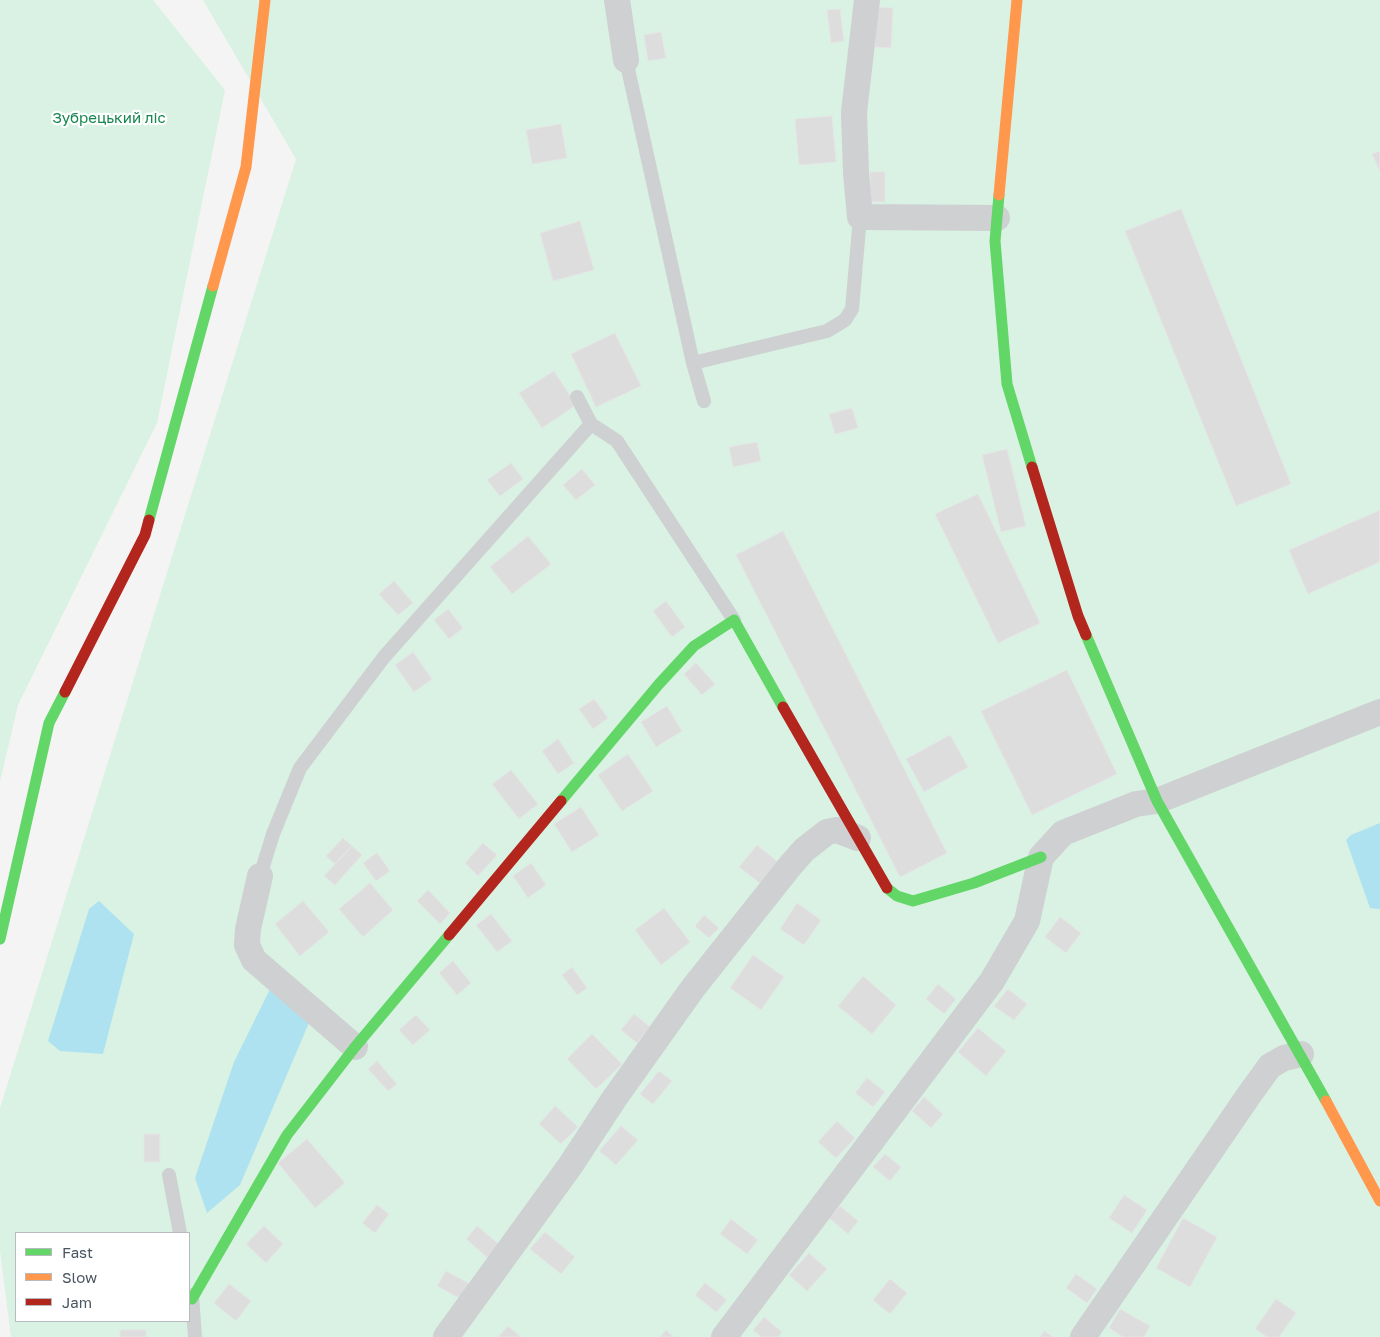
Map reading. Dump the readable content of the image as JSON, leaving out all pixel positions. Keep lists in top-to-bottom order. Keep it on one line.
{"parks":["Зубрецький ліс"],"legend":["Fast","Slow","Jam"]}
